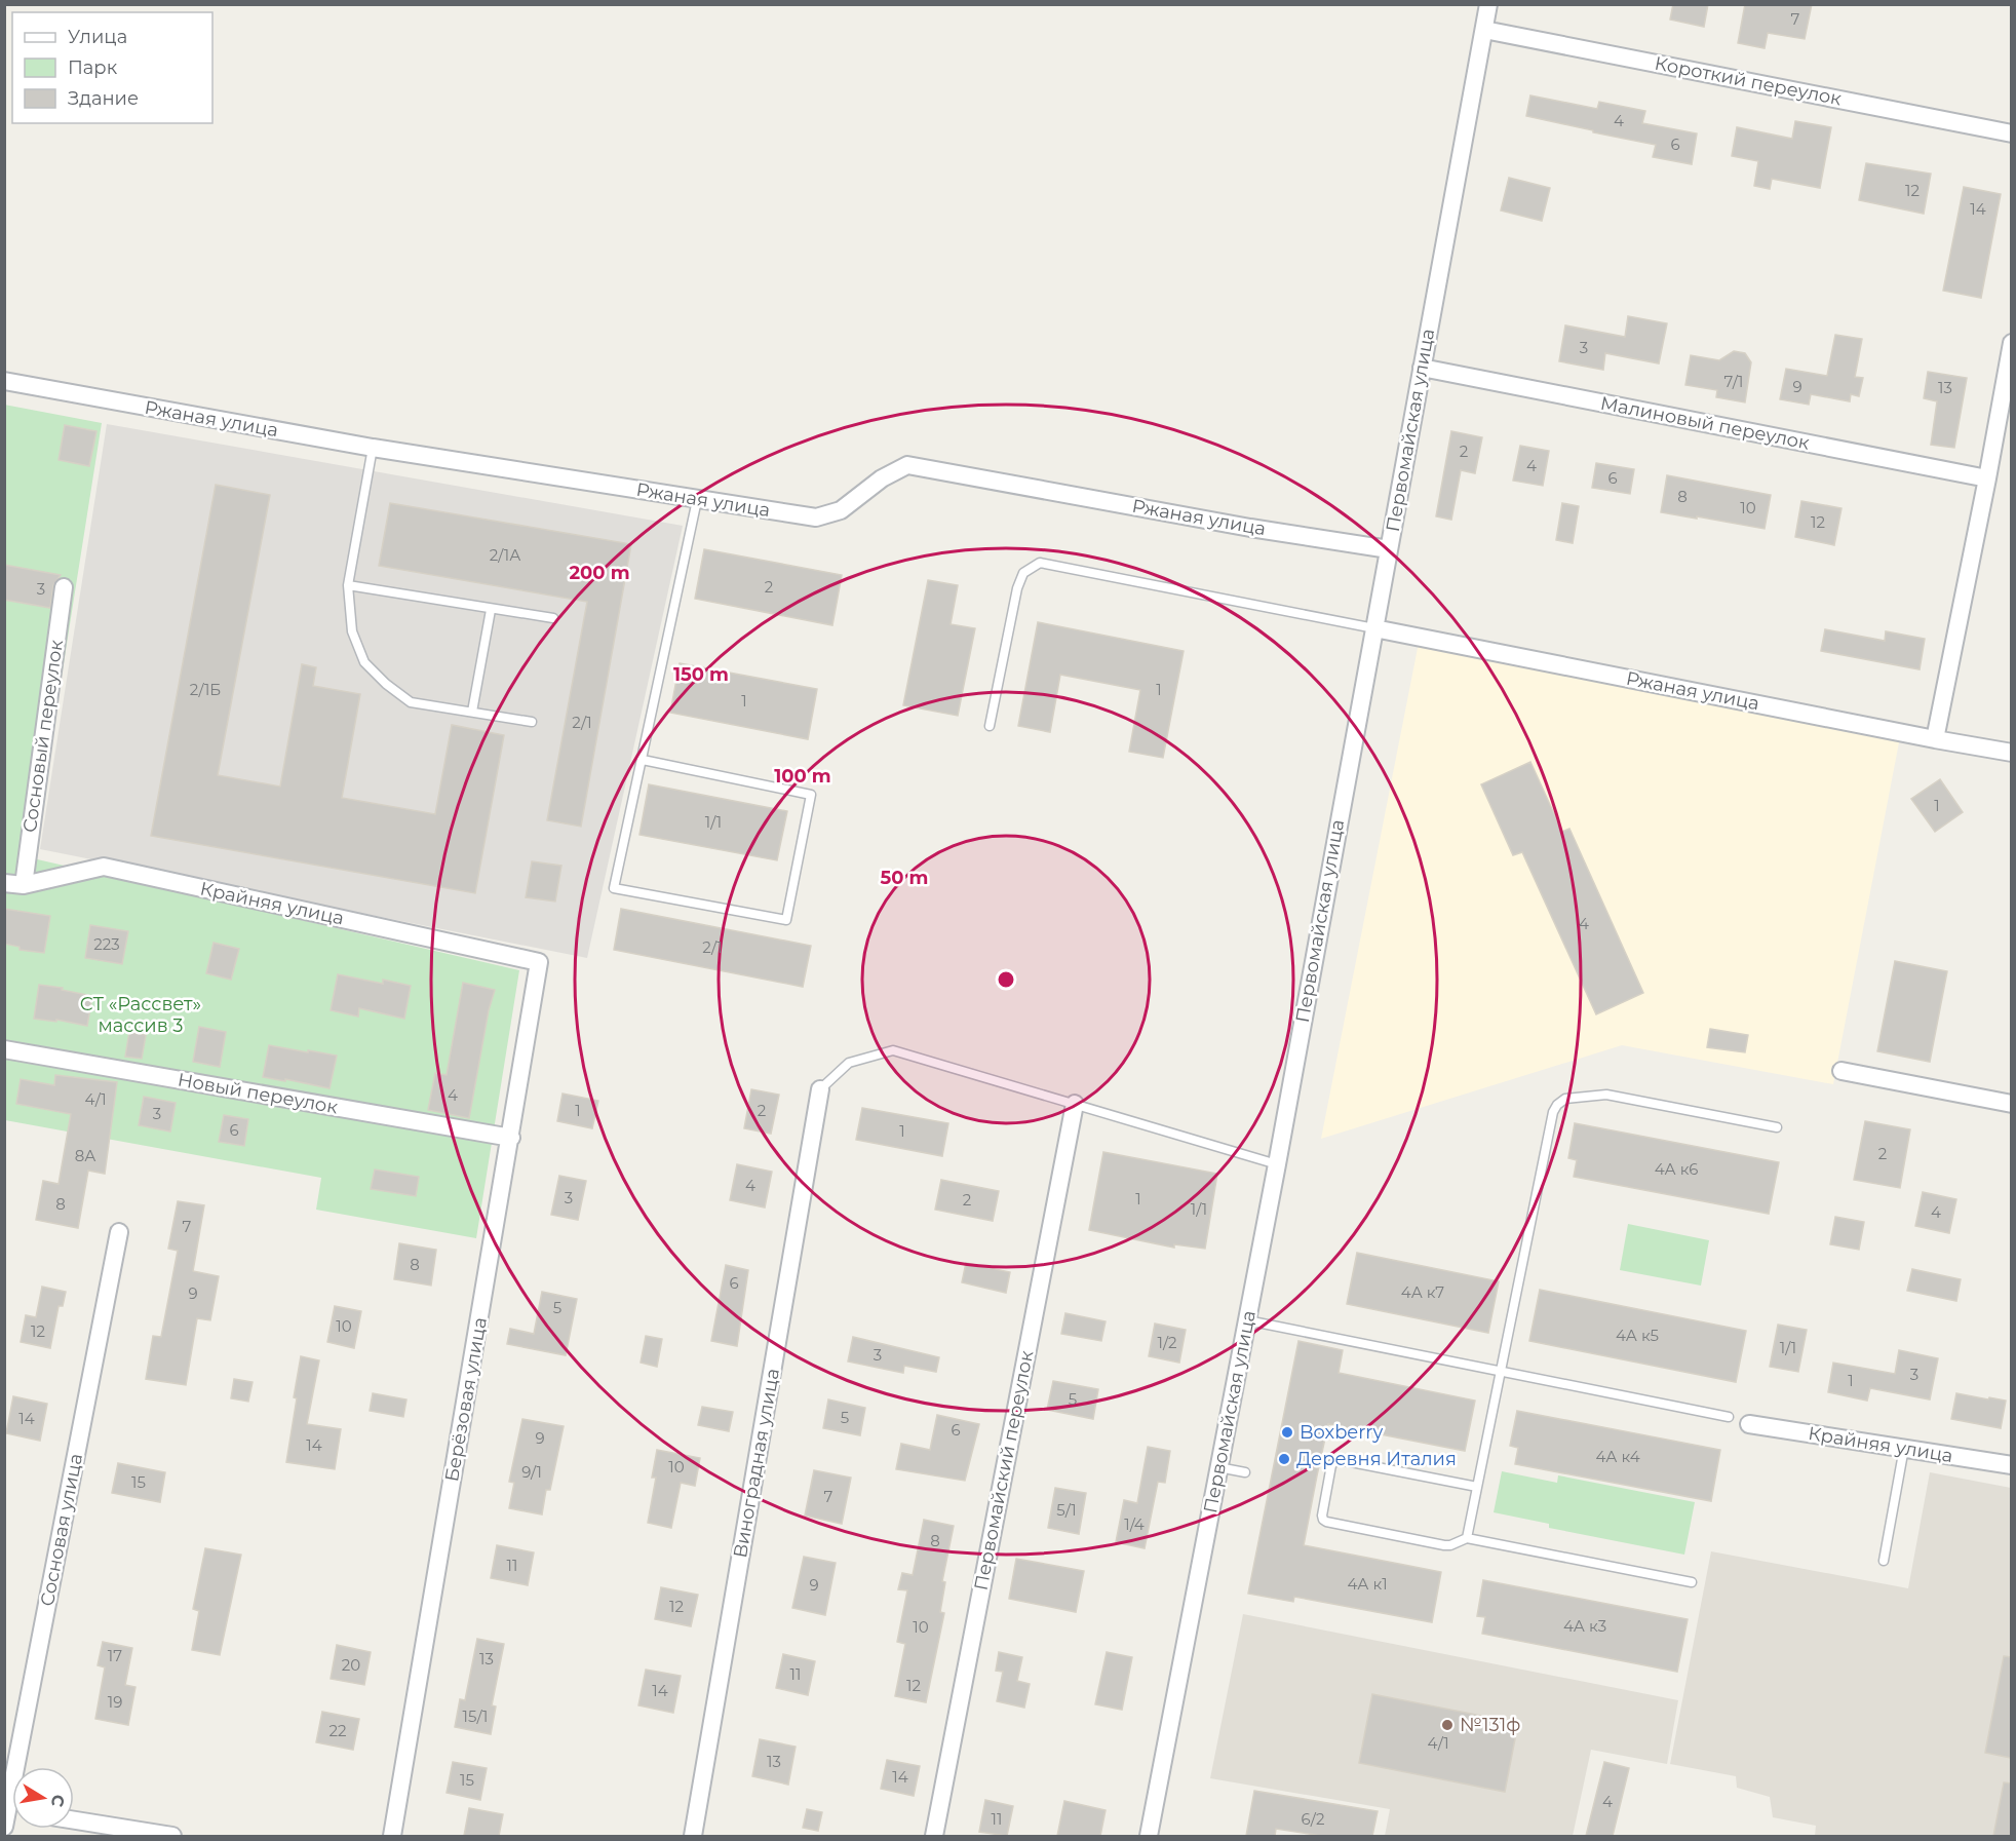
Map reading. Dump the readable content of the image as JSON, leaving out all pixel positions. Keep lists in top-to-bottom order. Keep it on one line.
{"streets":{"street":["Короткий переулок","Ржаная улица","Малиновый переулок","Первомайская улица","Сосновый переулок","Крайняя улица","Новый переулок","Берёзовая улица","Виноградная улица","Первомайский переулок","Сосновая улица"]},"crossings":[["Короткий переулок","Первомайская улица"],["Ржаная улица","Первомайская улица"],["Малиновый переулок","Первомайская улица"],["Сосновый переулок","Крайняя улица"],["Крайняя улица","Берёзовая улица"],["Новый переулок","Берёзовая улица"]],"parks":["СТ «Рассвет» массив 3"],"places":["Boxberry","Деревня Италия","№131ф"],"house_numbers":["7","4","6","12","14","3","7/1","9","13","2","4","6","8","10","12","2/1А","2","3","2/1Б","1","1","2/1","1","1/1","4","223","2/1","4","4/1","1","2","3","6","1","2","8А","4А к6","4","3","1","2","8","1/1","4","7","8","6","4А к7","9","5","10","12","4А к5","1/2","1/1","3","3","1","5","5","14","6","9","14","4А к4","10","9/1","15","7","5/1","1/4","8","11","4А к1","9","12","4А к3","10","17","13","20","11","12","14","19","15/1","22","4/1","13","14","15","4","11","6/2"],"legend":["Улица","Парк","Здание"],"north":"right","rings":["200 m","150 m","100 m","50 m"]}
